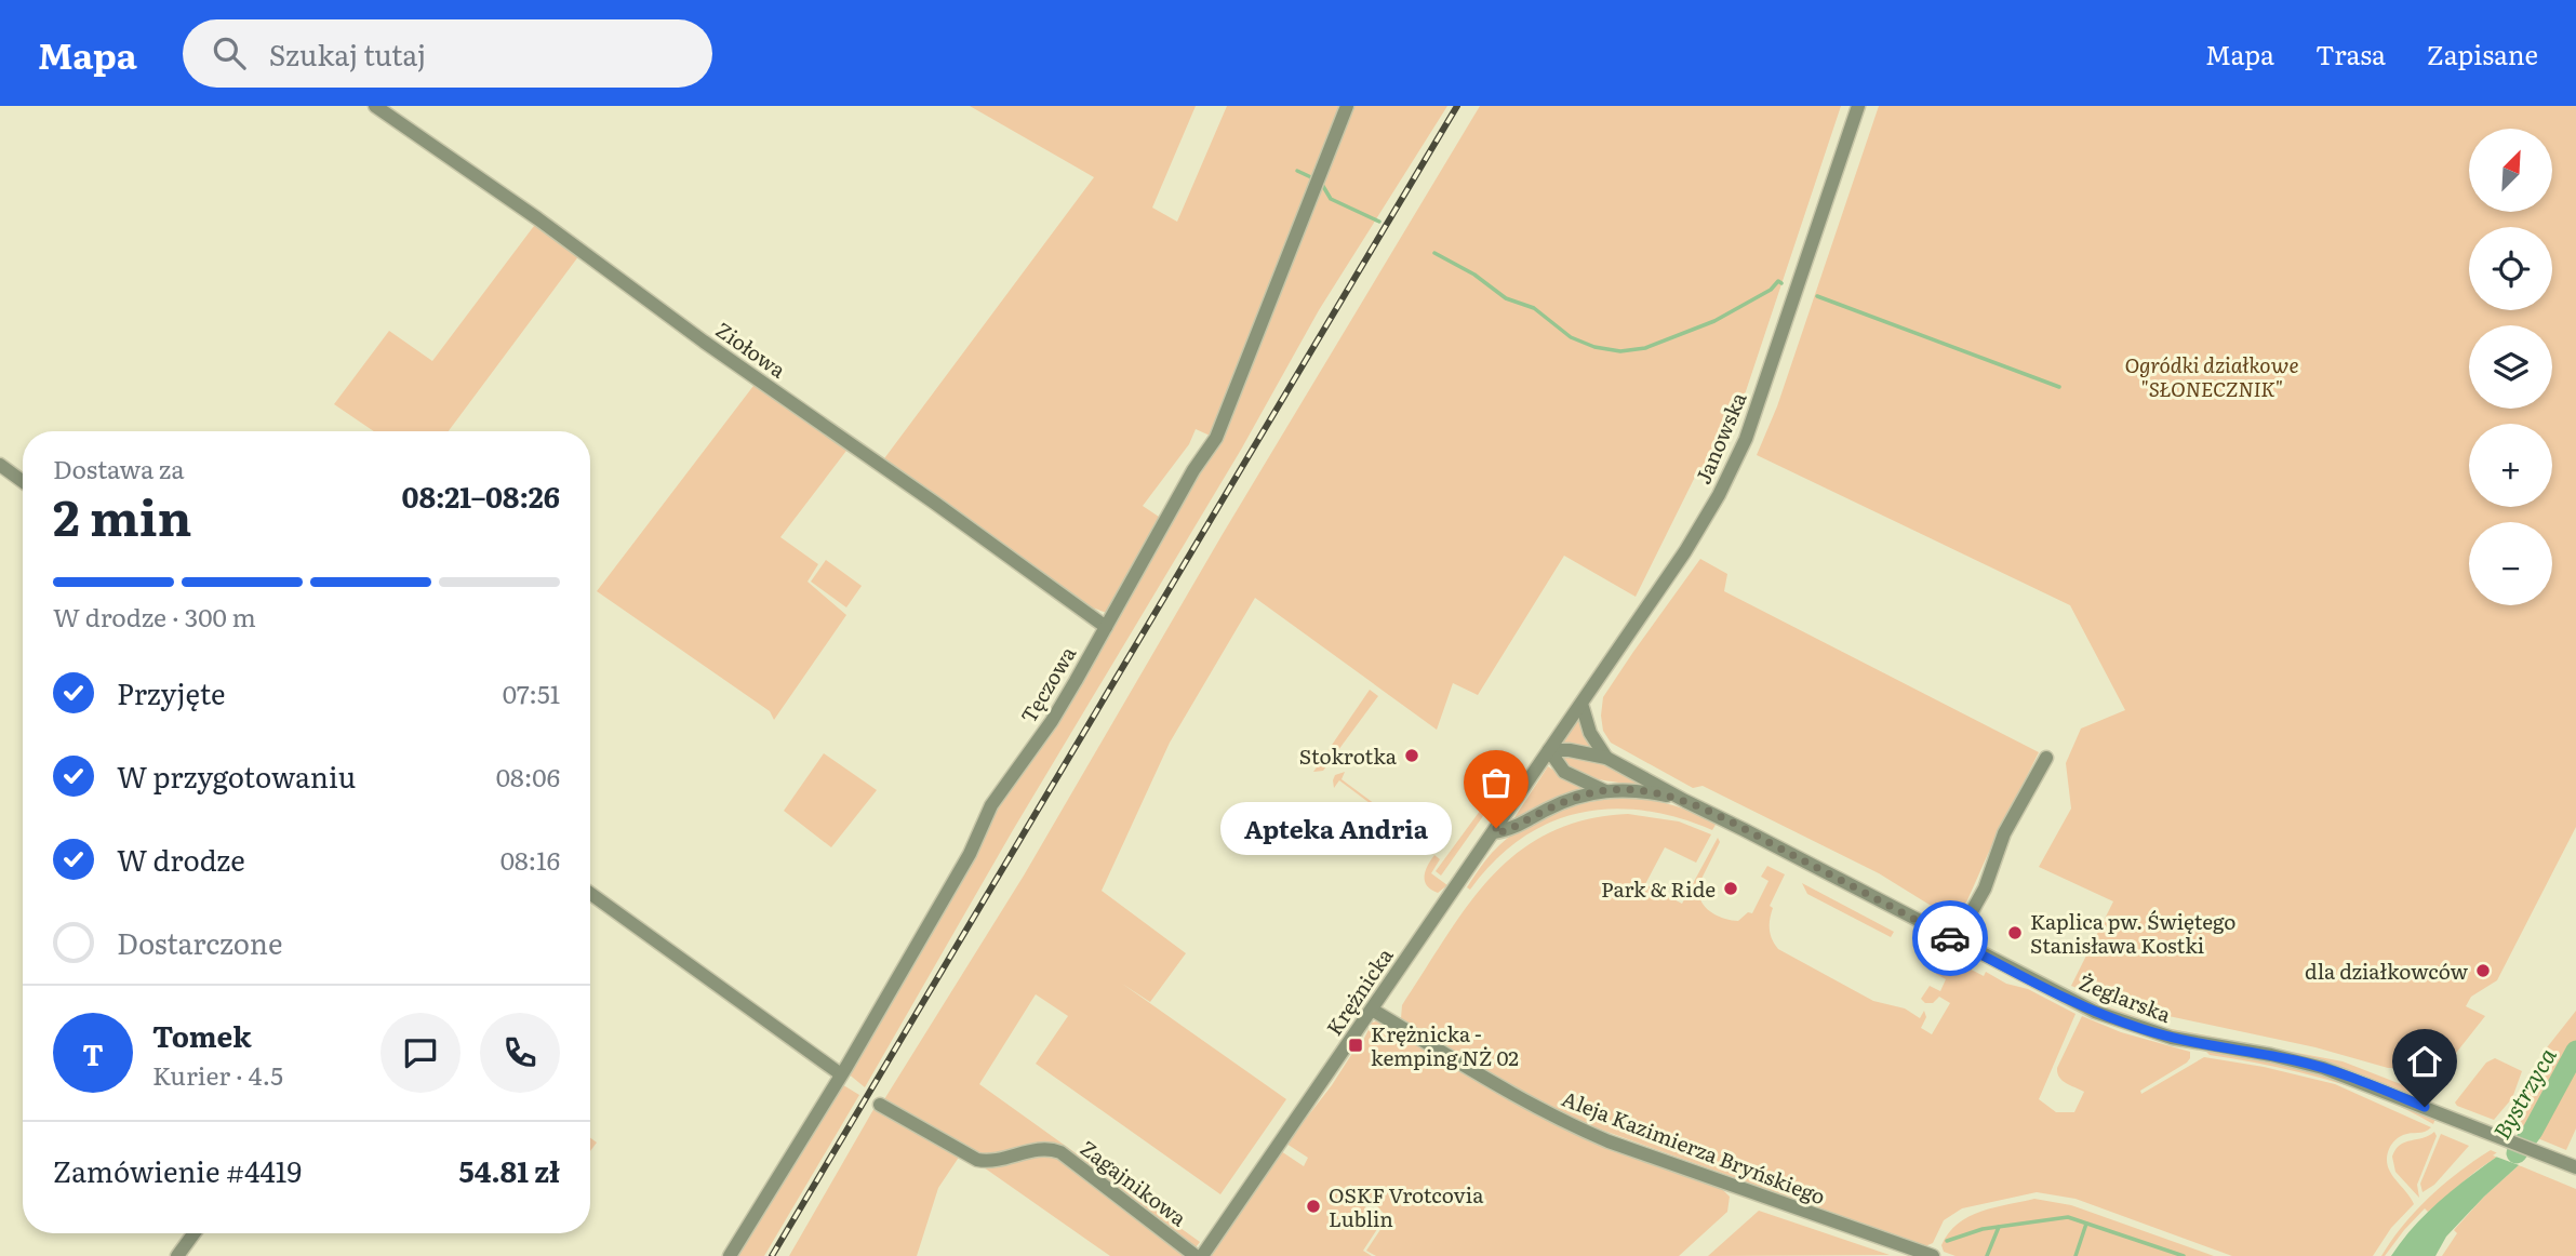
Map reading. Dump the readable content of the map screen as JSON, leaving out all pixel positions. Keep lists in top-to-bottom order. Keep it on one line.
{"streets":{"street":["Ziołowa","Janowska","Tęczowa","Krężnicka","Żeglarska","Aleja Kazimierza Bryńskiego","Zagajnikowa"]},"crossings":[["Ziołowa","Tęczowa"],["Janowska","Krężnicka"],["Janowska","Żeglarska"],["Krężnicka","Żeglarska"],["Krężnicka","Aleja Kazimierza Bryńskiego"]],"water":["Bystrzyca"],"parks":["Ogródki działkowe \"SŁONECZNIK\""],"places":{"other":["Stokrotka","Apteka Andria","Park & Ride","Kaplica pw. Świętego Stanisława Kostki","dla działkowców","OSKF Vrotcovia Lublin"],"transit":["Krężnicka - kemping NŻ 02"]},"north":"top right","page":{"header":"Mapa","search":"Szukaj tutaj","nav":["Mapa","Trasa","Zapisane"],"map_buttons":["+","−"],"heading":["2 min","Dostawa za","08:21–08:26"],"panel":["Tomek","Kurier · 4.5","Zamówienie #4419","54.81 zł"],"bar":"W drodze · 300 m","list":[["Przyjęte","07:51"],["W przygotowaniu","08:06"],["W drodze","08:16"],"Dostarczone"],"bubble":"Apteka Andria","round":"T"}}
